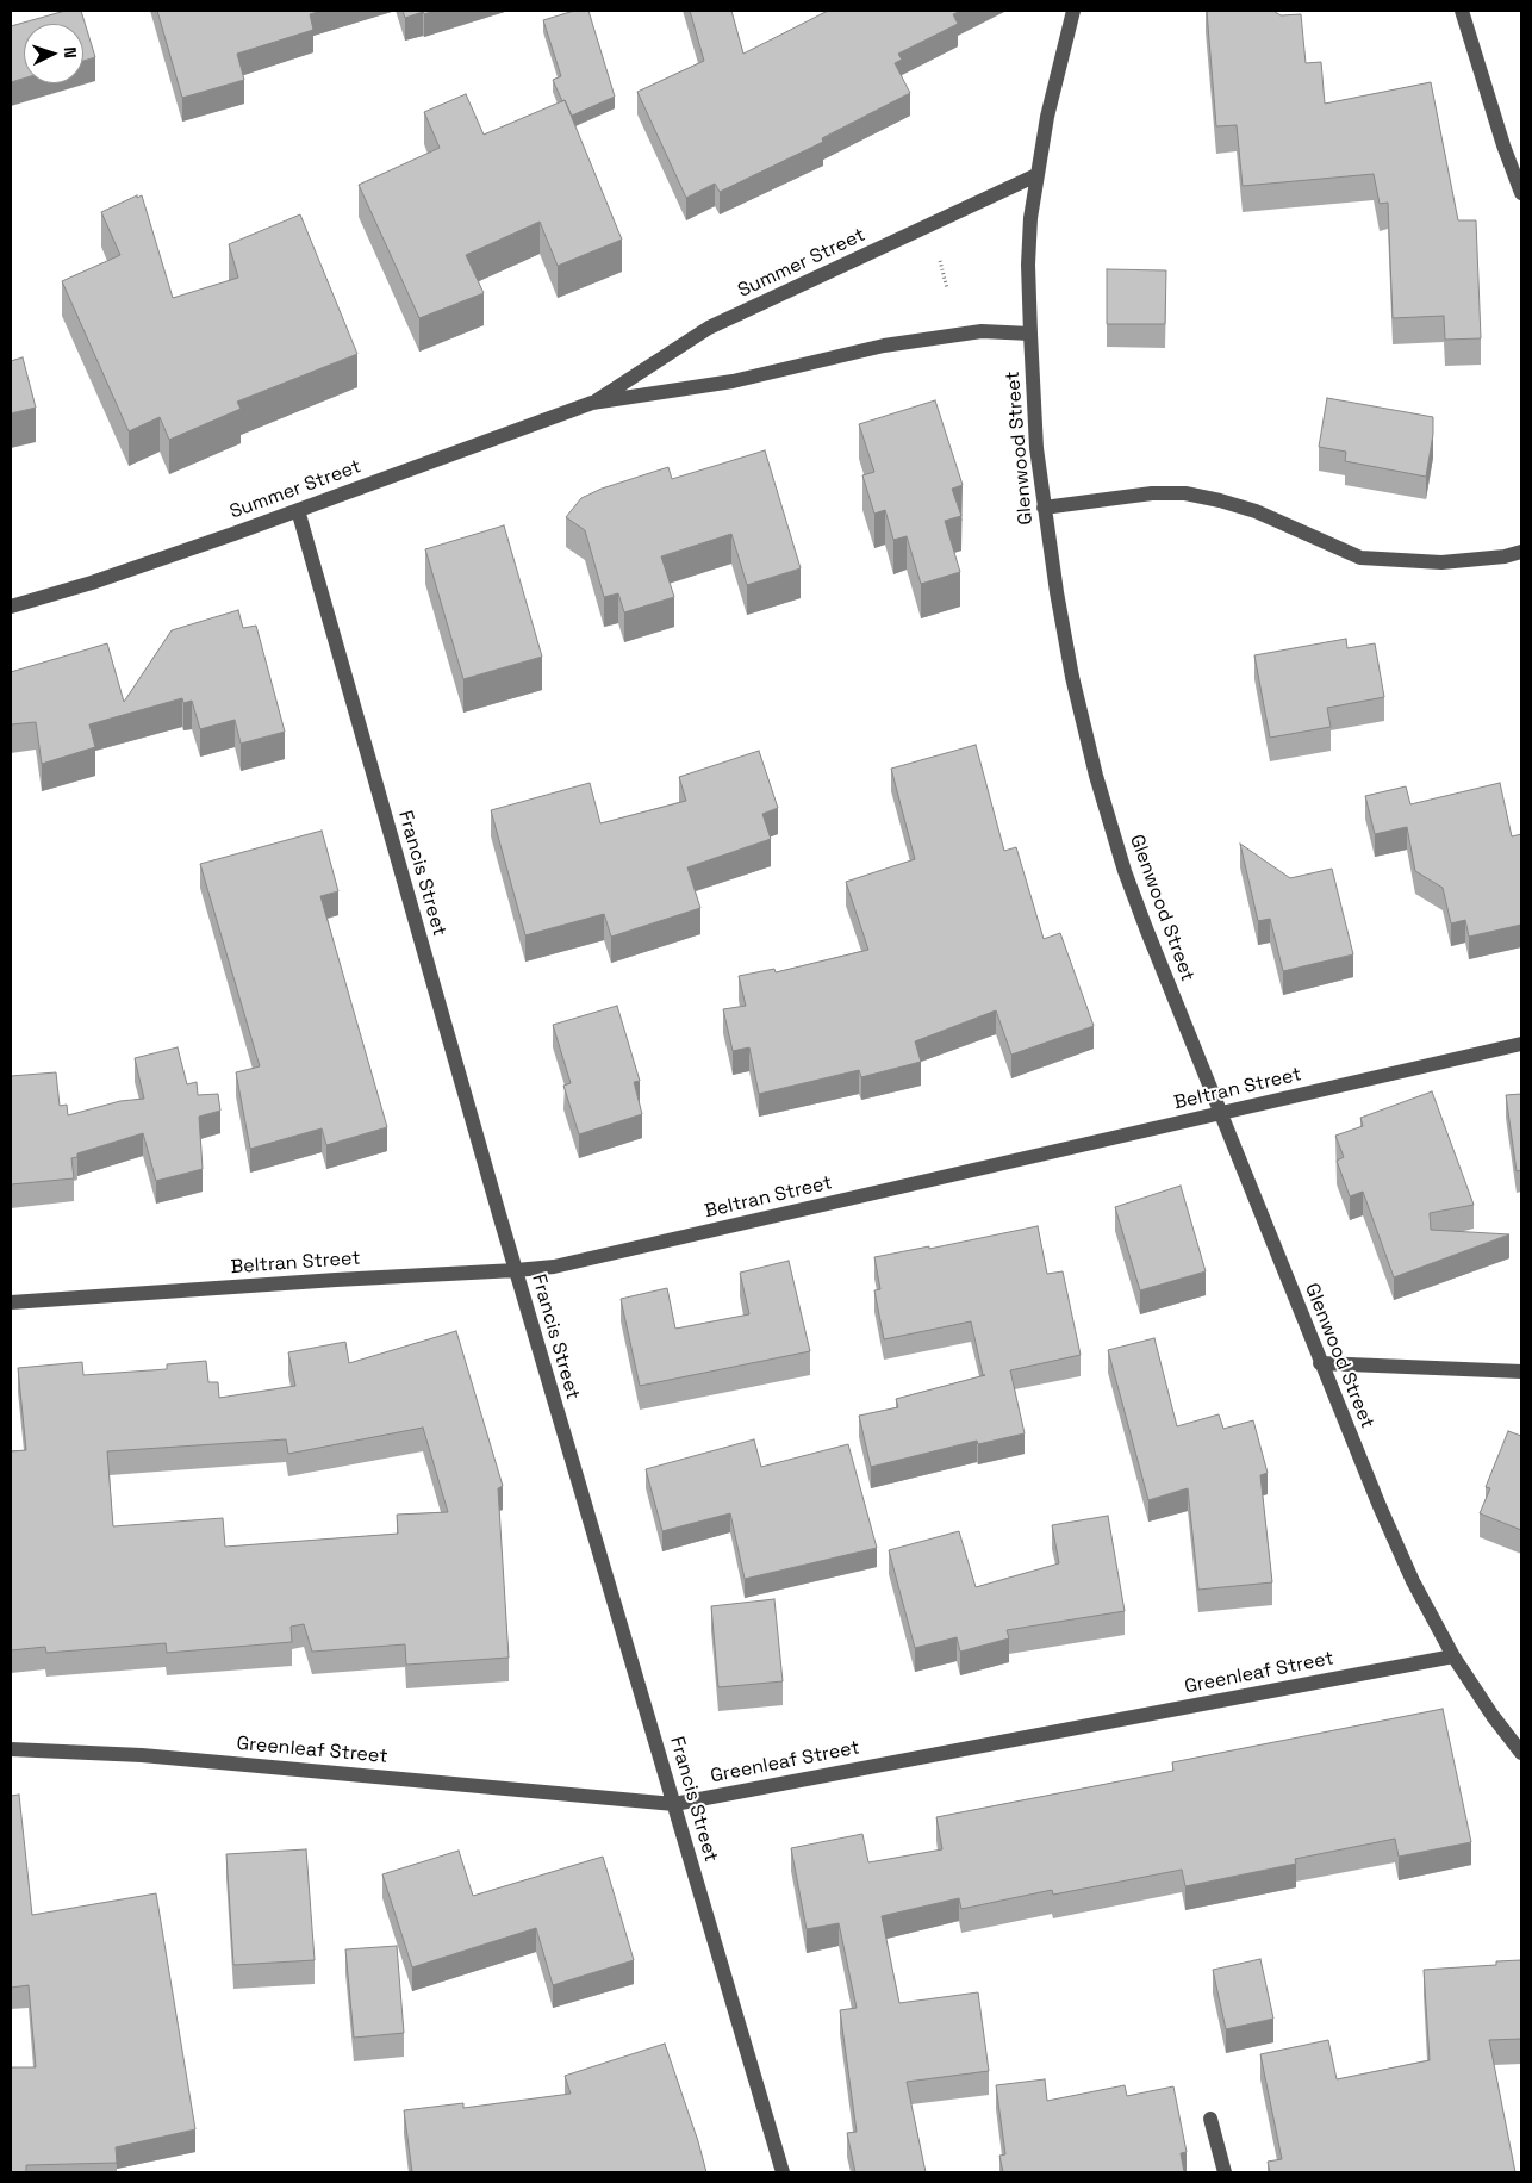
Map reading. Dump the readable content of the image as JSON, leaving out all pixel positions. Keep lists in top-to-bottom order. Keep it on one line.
{"streets":{"street":["Summer Street","Glenwood Street","Francis Street","Beltran Street","Greenleaf Street"]},"crossings":[["Summer Street","Glenwood Street"],["Summer Street","Francis Street"],["Glenwood Street","Beltran Street"],["Glenwood Street","Greenleaf Street"],["Francis Street","Beltran Street"],["Francis Street","Greenleaf Street"]],"north":"right"}
